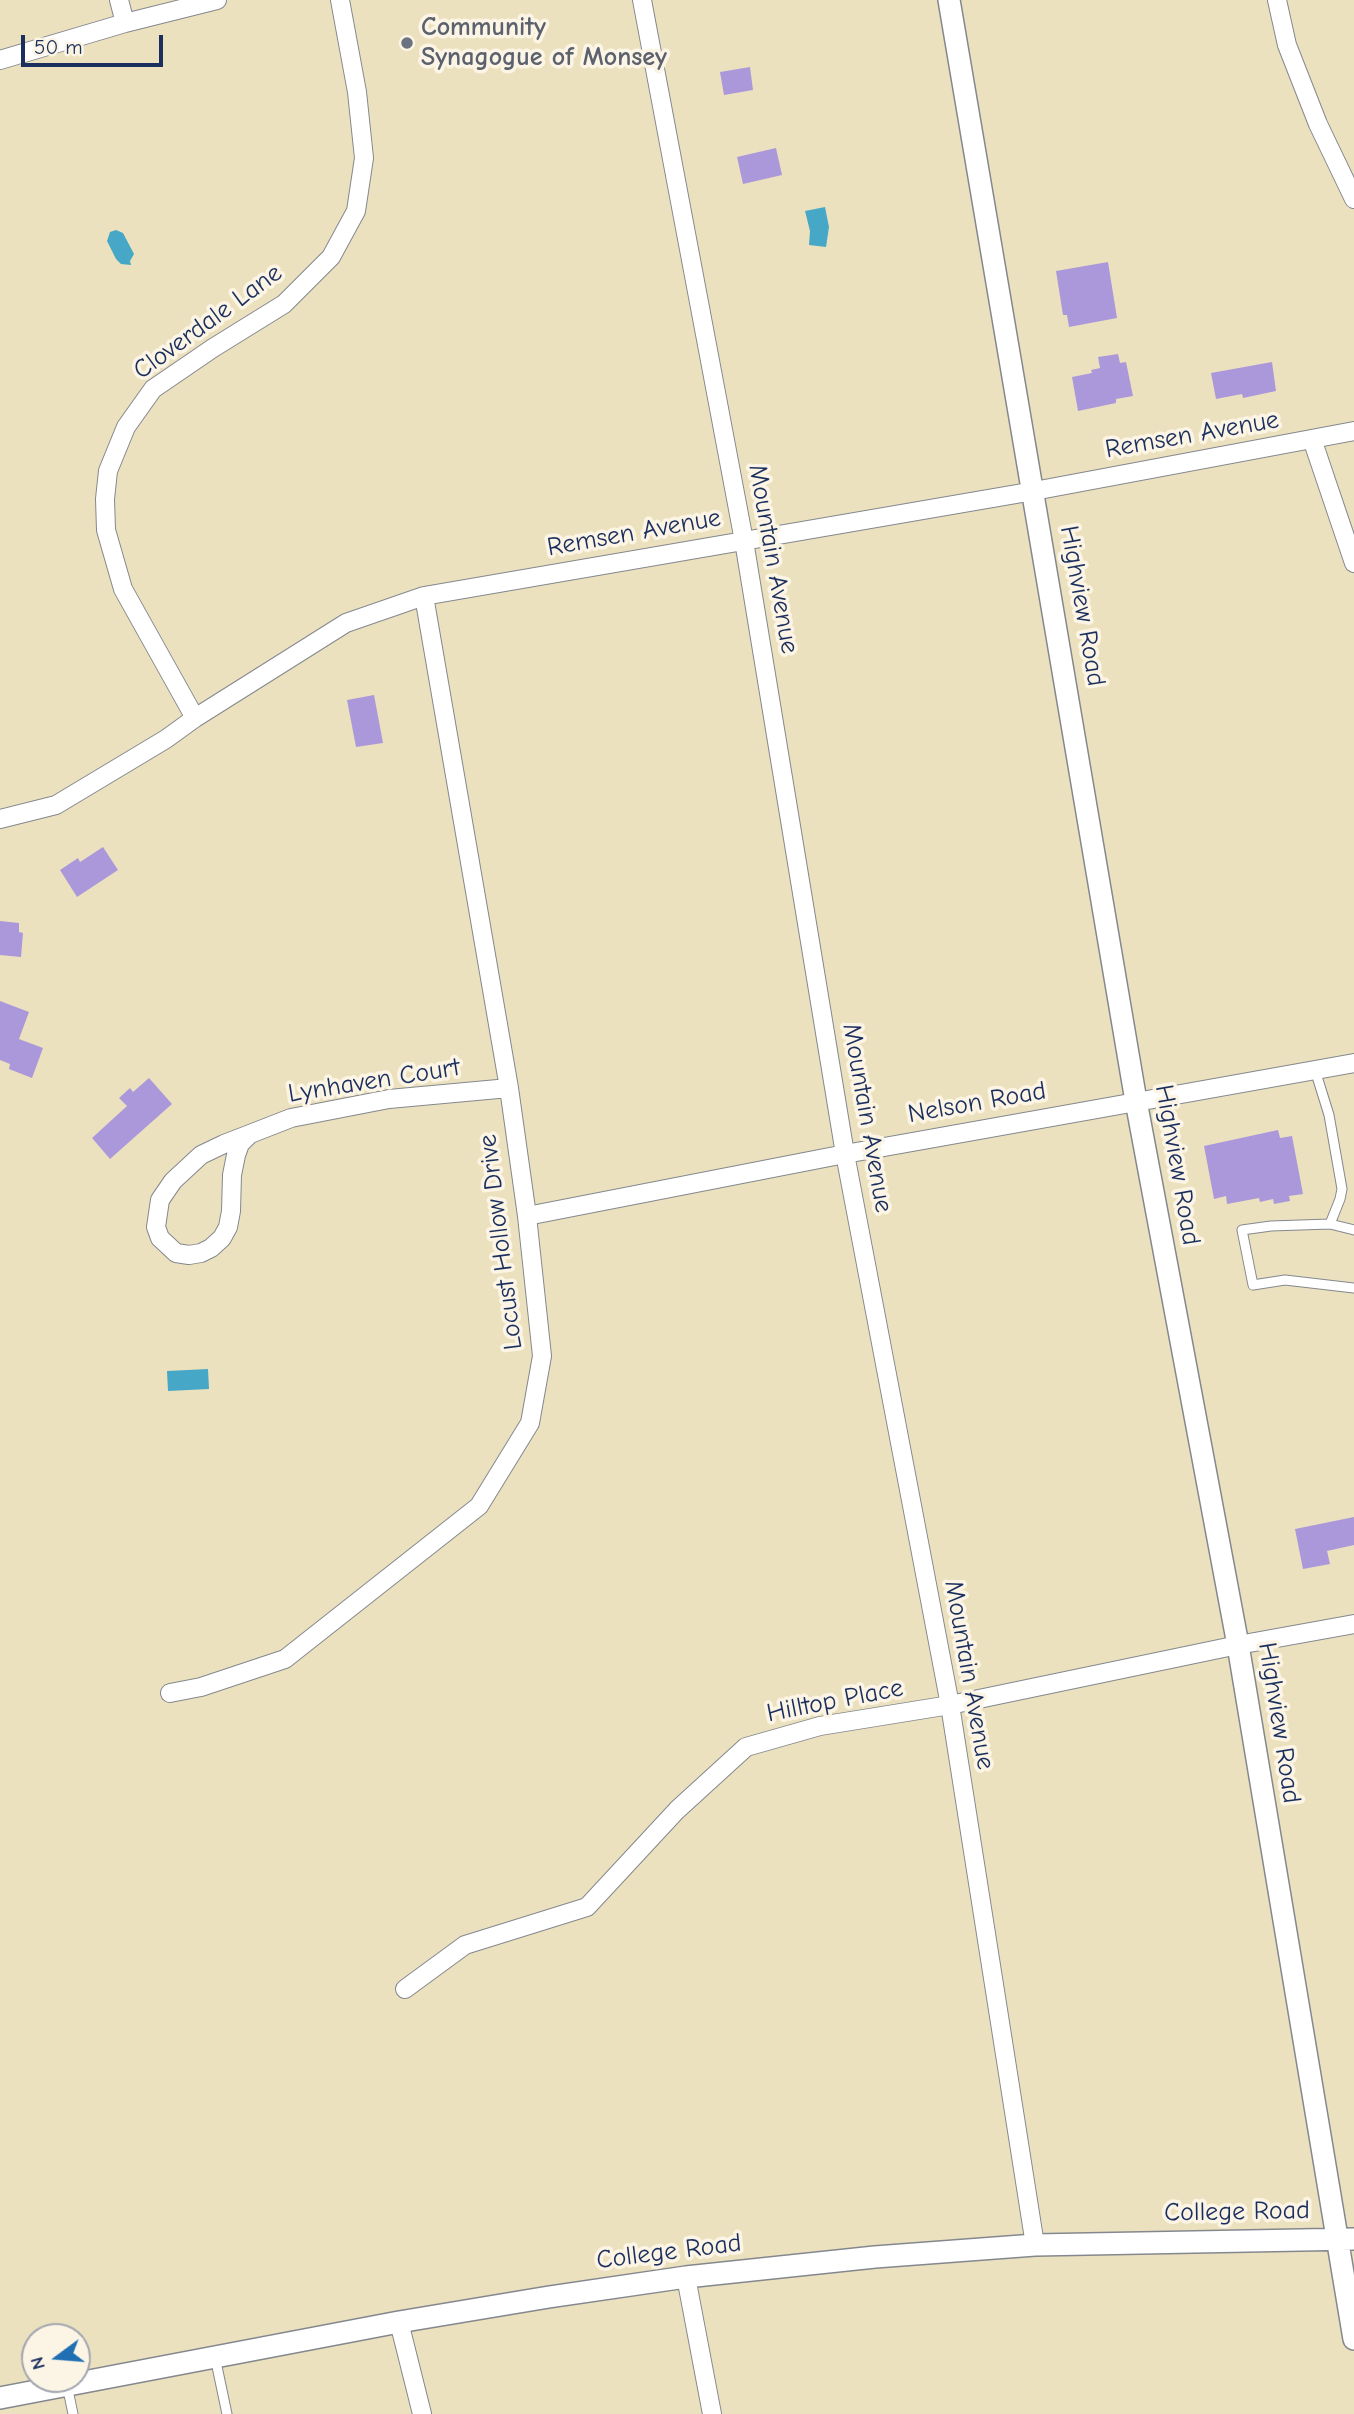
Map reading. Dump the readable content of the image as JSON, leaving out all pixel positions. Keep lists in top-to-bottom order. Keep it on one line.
{"streets":{"street":["Cloverdale Lane","Remsen Avenue","Mountain Avenue","Highview Road","Lynhaven Court","Nelson Road","Locust Hollow Drive","Hilltop Place","College Road"]},"crossings":[["Cloverdale Lane","Remsen Avenue"],["Remsen Avenue","Mountain Avenue"],["Remsen Avenue","Highview Road"],["Remsen Avenue","Locust Hollow Drive"],["Mountain Avenue","Nelson Road"],["Mountain Avenue","Hilltop Place"],["Mountain Avenue","College Road"],["Highview Road","Nelson Road"],["Highview Road","Hilltop Place"],["Highview Road","College Road"],["Lynhaven Court","Locust Hollow Drive"],["Nelson Road","Locust Hollow Drive"]],"places":["Community Synagogue of Monsey"],"scale_bar":"50 m","north":"left"}
